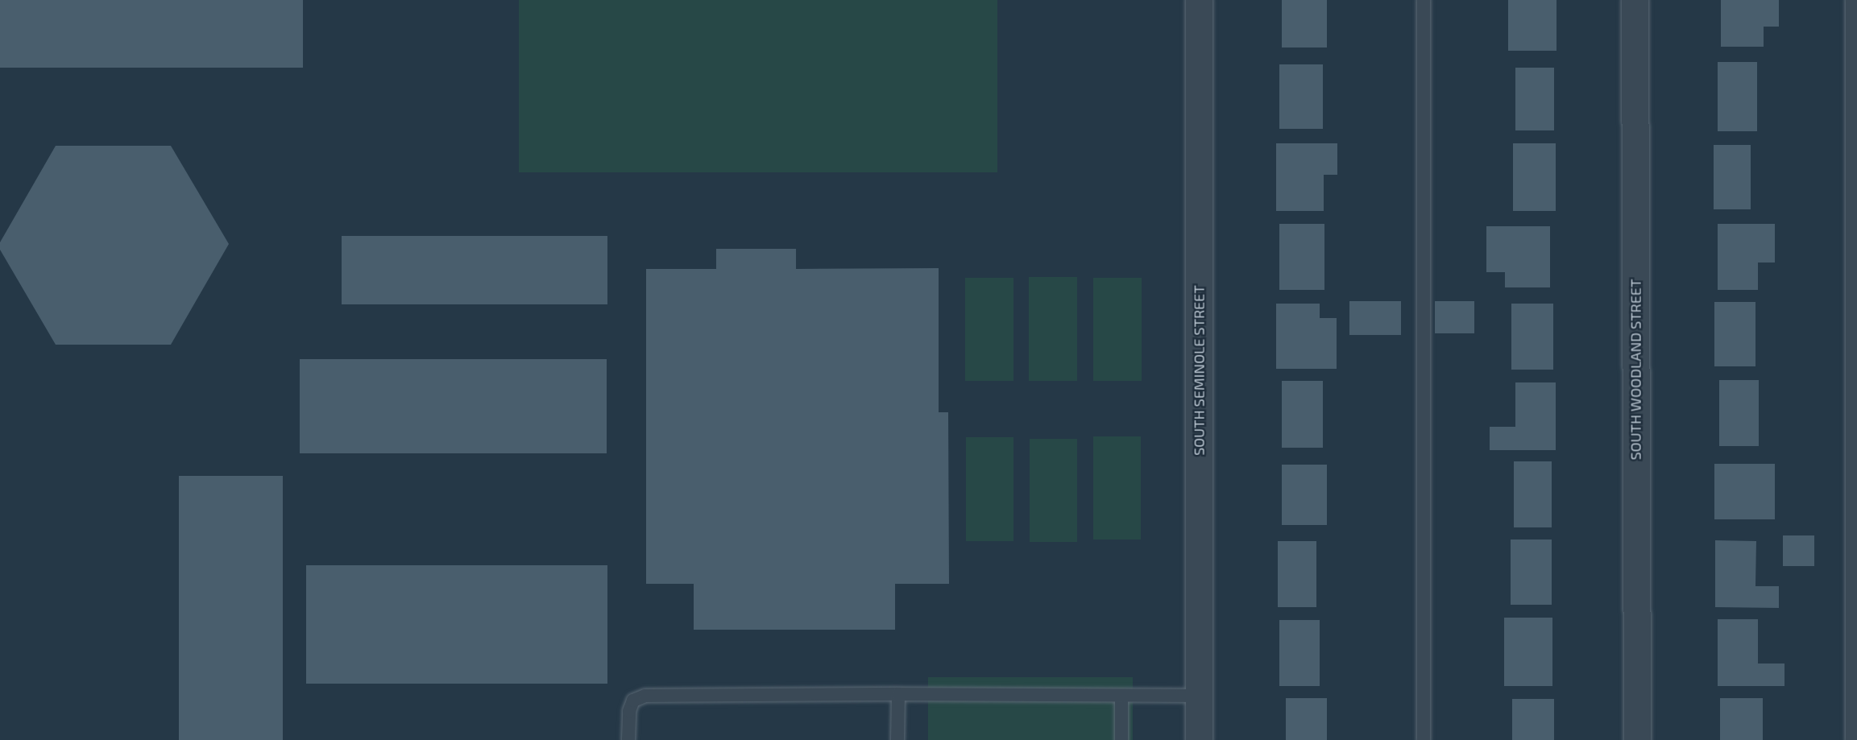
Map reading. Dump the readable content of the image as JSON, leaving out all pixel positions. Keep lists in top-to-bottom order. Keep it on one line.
{"streets":{"street":["SOUTH WOODLAND STREET","SOUTH SEMINOLE STREET"]}}
